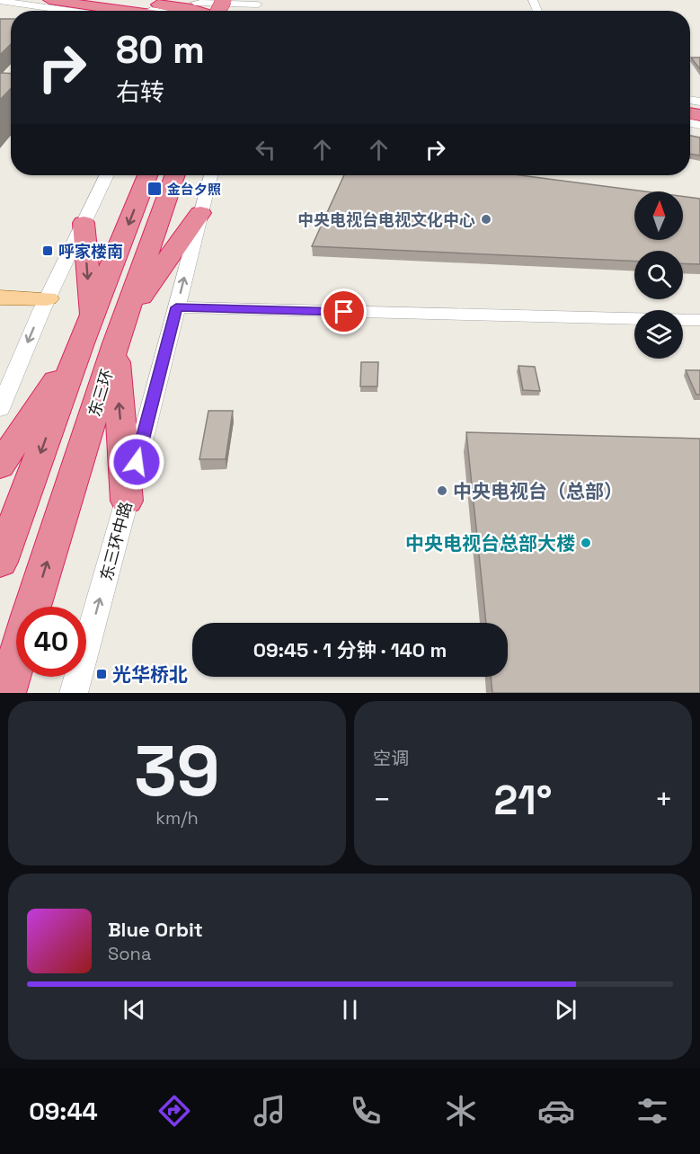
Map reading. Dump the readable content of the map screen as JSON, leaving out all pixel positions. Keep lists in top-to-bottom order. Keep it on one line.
{"streets":{"highway":["东三环"],"street":["东三环中路"]},"places":{"transit":["金台夕照","呼家楼南","光华桥北"],"other":["中央电视台电视文化中心","中央电视台（总部）","中央电视台总部大楼"]},"north":"top","page":{"turn":["80 m","右转"],"limit":"40","trip":"09:45 · 1 分钟 · 140 m","tile":[["39","km/h"],"空调"],"heat":["−","21°","+"],"song":["Blue Orbit","Sona"],"tabs":"09:44"}}
